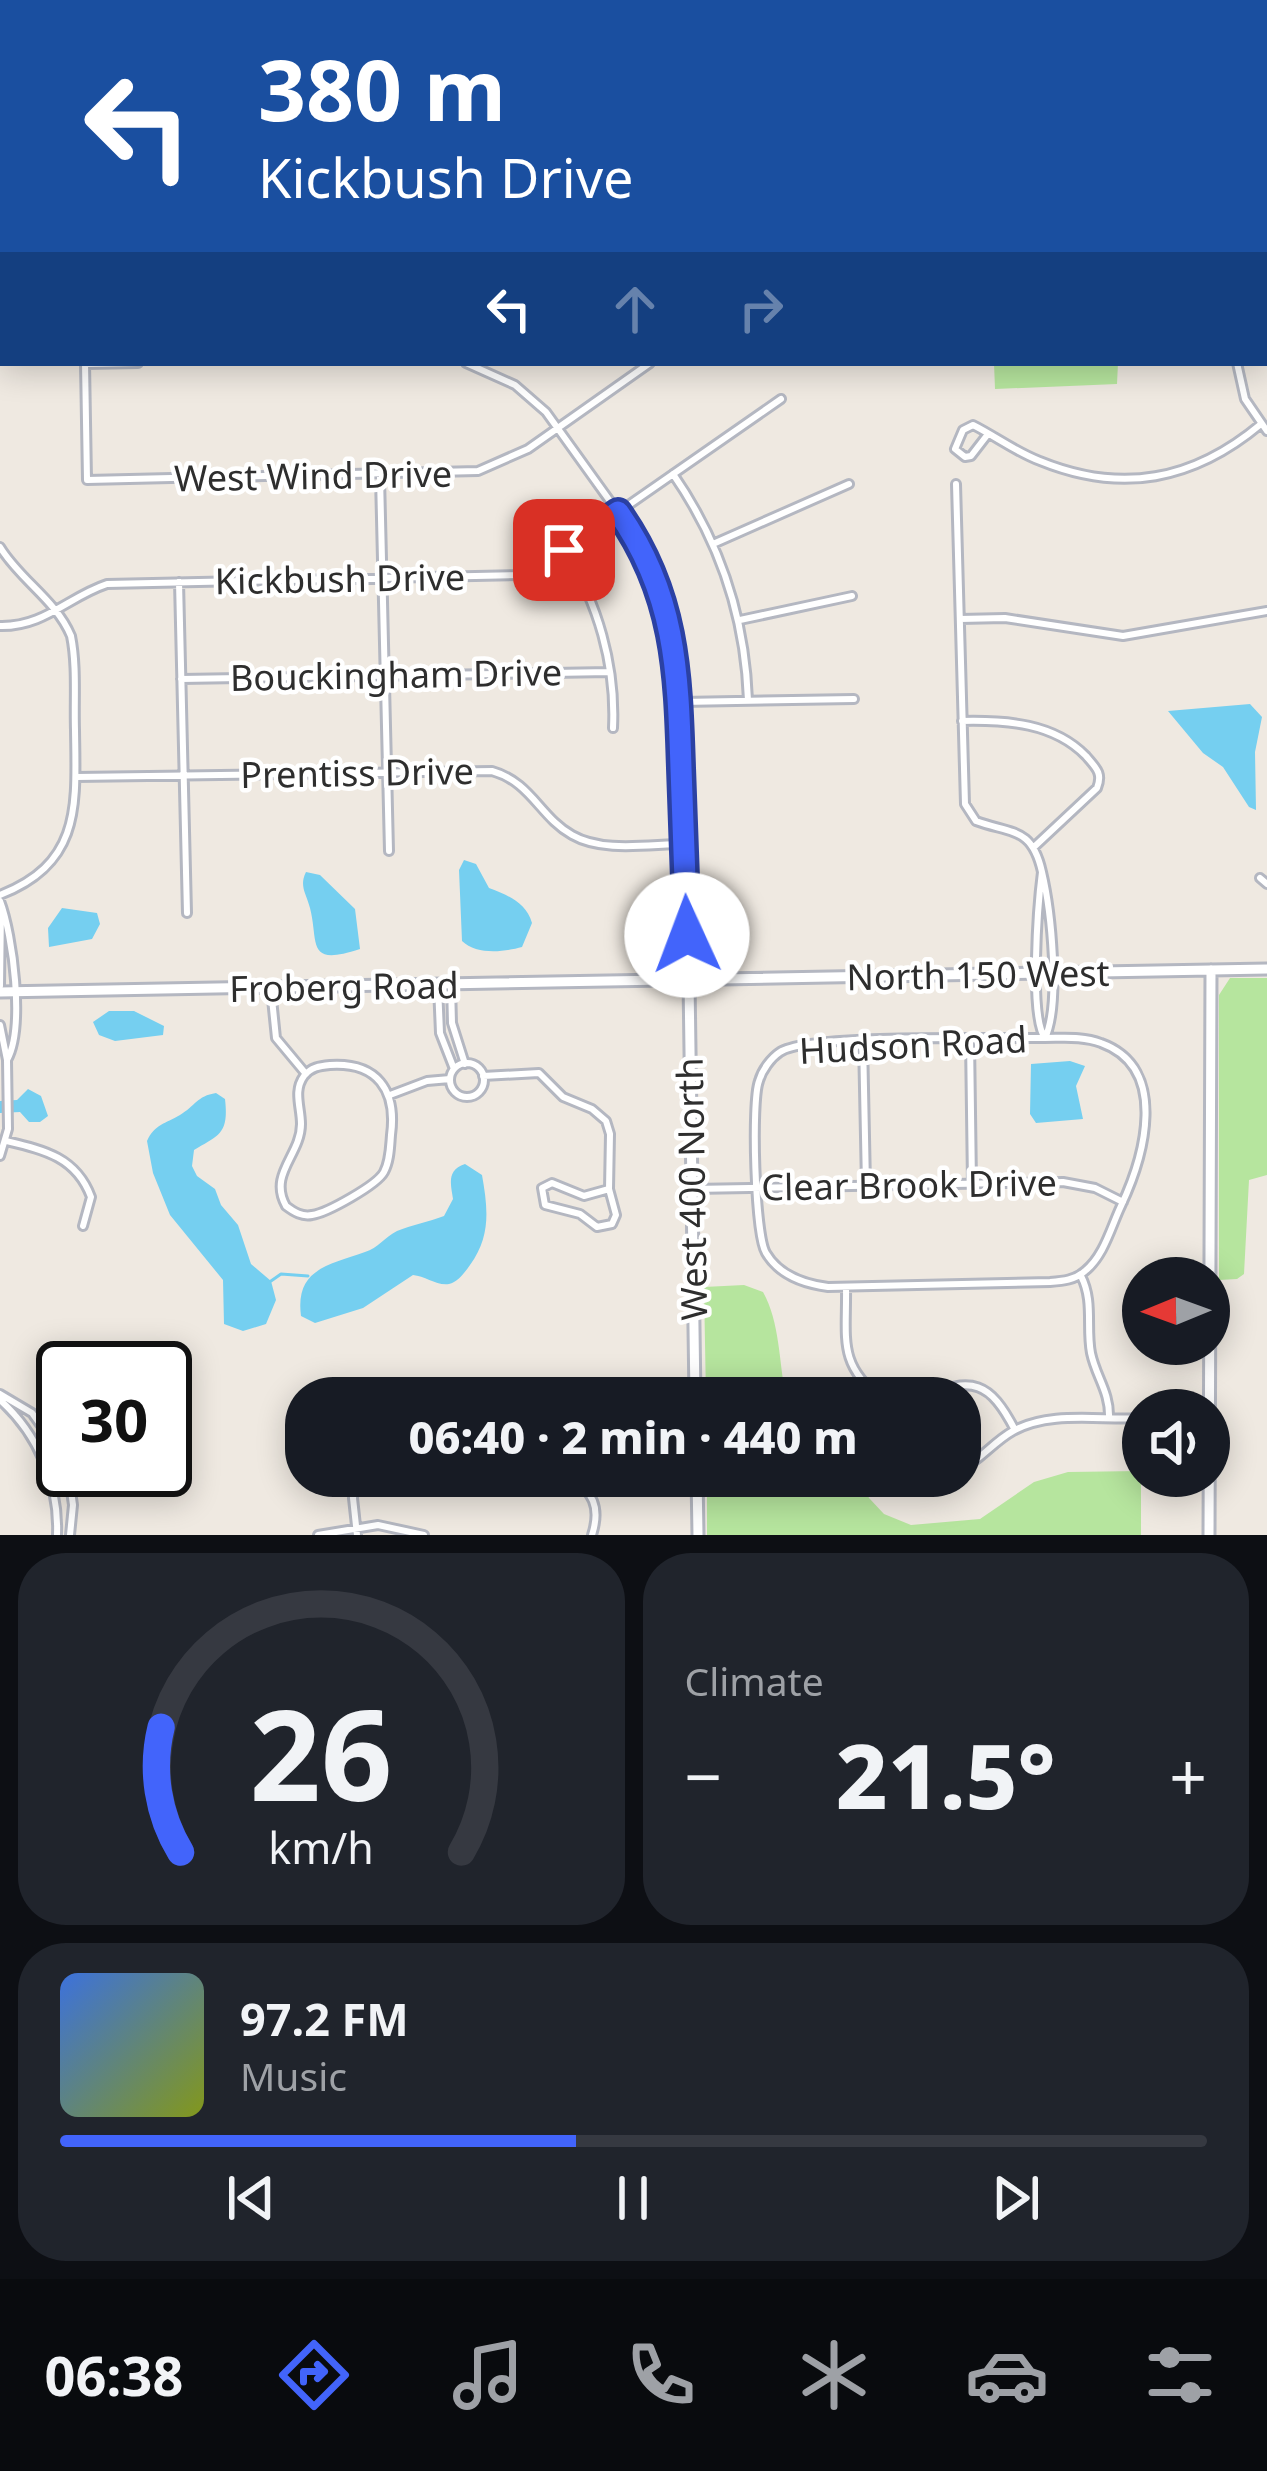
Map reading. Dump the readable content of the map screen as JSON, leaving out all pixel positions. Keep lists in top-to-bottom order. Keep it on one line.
{"streets":{"main road":["North 150 West","Froberg Road","West 400 North"],"street":["West Wind Drive","Kickbush Drive","Bouckingham Drive","Prentiss Drive","Hudson Road","Clear Brook Drive"]},"crossings":[["North 150 West","Froberg Road"],["North 150 West","West 400 North"],["Froberg Road","West 400 North"],["Hudson Road","Clear Brook Drive"],["Clear Brook Drive","West 400 North"]],"north":"left","page":{"turn":["380 m","Kickbush Drive"],"limit":"30","trip":"06:40 · 2 min · 440 m","tile":"Climate","heat":["−","21.5°","+"],"song":["97.2 FM","Music"],"tabs":"06:38","gauge":["26","km/h"]}}
